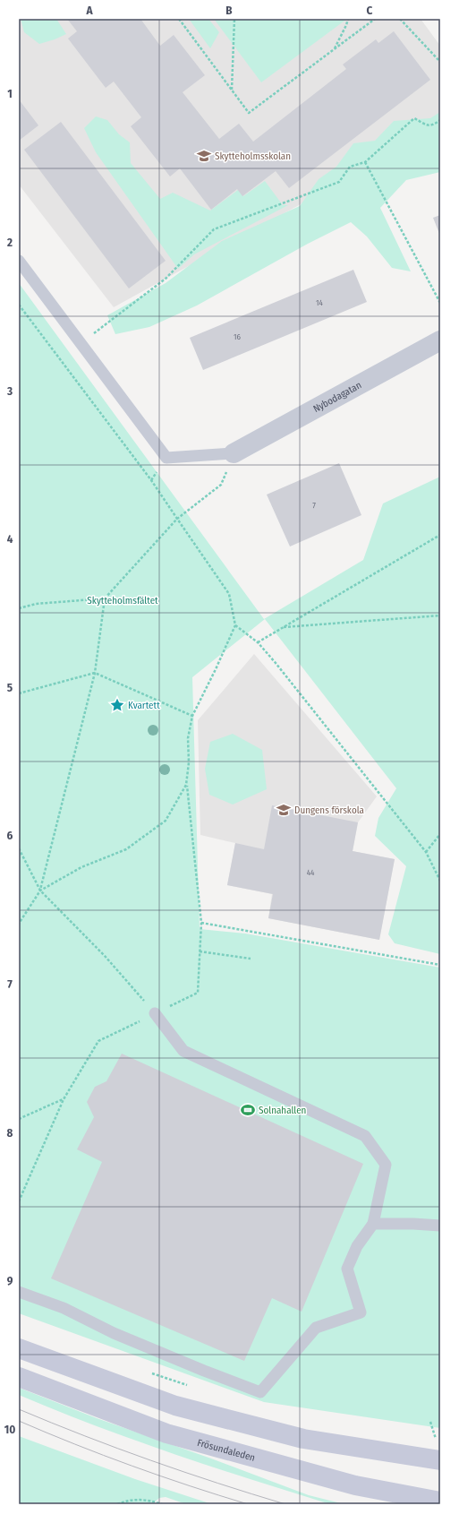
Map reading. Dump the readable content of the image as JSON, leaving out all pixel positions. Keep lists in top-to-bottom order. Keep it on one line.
{"streets":{"main road":["Frösundaleden"],"street":["Nybodagatan"]},"parks":["Skytteholmsfältet"],"places":{"school or university":["Skytteholmsskolan","Dungens förskola"],"place":["Kvartett"],"sports":["Solnahallen"]},"house_numbers":["14","16","7","44"],"grid":{"columns":["A","B","C"],"rows":["1","2","3","4","5","6","7","8","9","10"]}}
